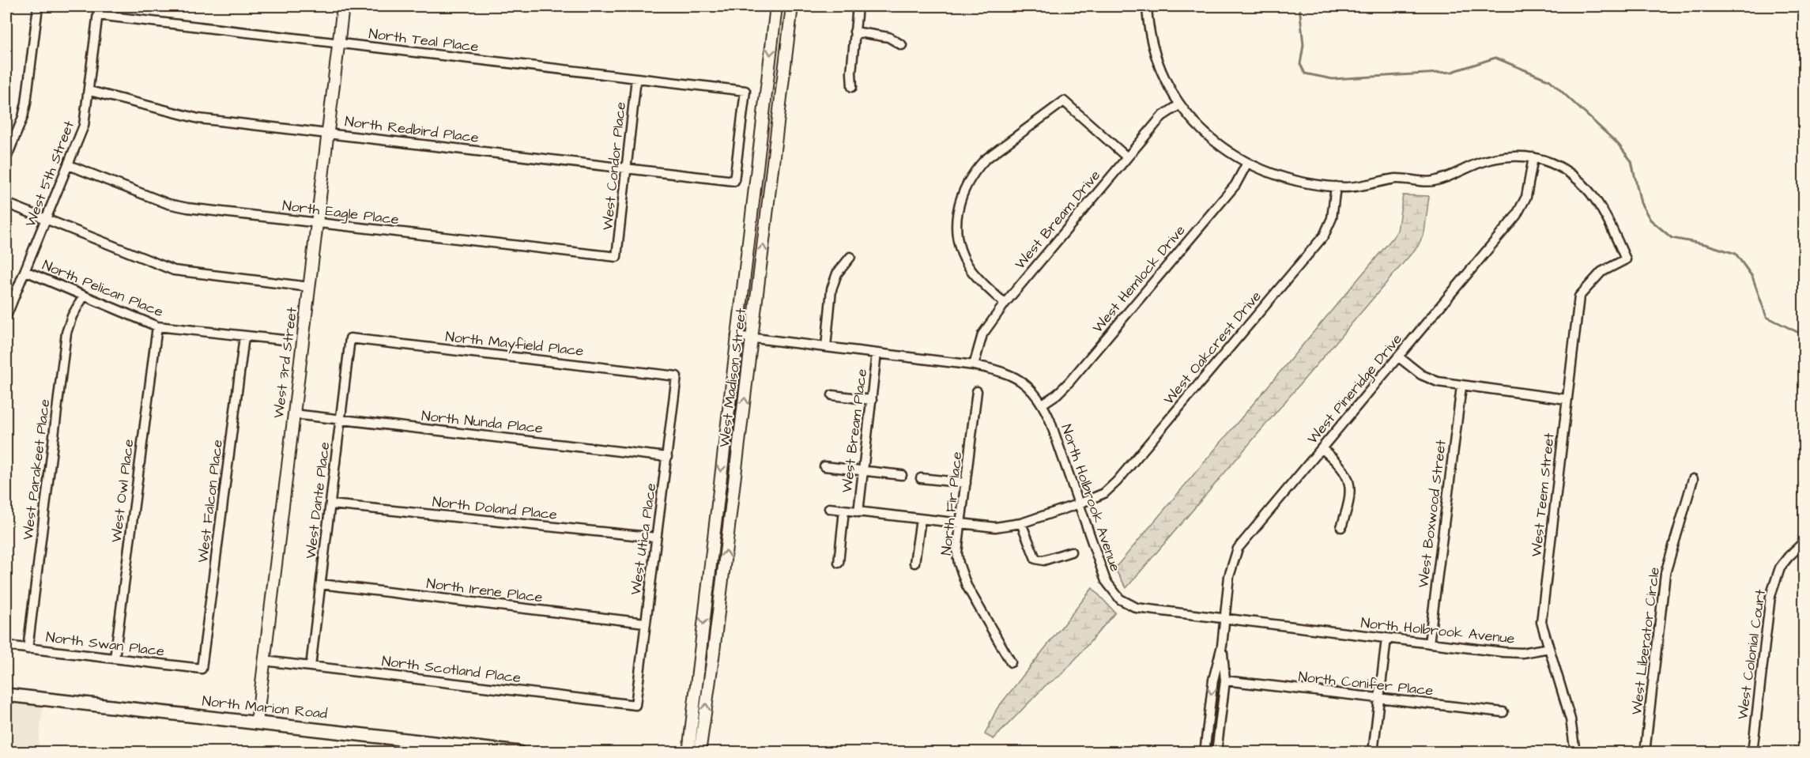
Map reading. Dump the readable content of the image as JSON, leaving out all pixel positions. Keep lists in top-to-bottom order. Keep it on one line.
{"streets":{"main road":["North Marion Road"],"street":["North Teal Place","North Redbird Place","West Condor Place","West 5th Street","North Eagle Place","West Bream Drive","West Hemlock Drive","North Pelican Place","North Mayfield Place","West Oakcrest Drive","West 3rd Street","West Madison Street","West Pineridge Drive","North Nunda Place","West Bream Place","West Parakeet Place","West Owl Place","West Teem Street","North Holbrook Avenue","West Dante Place","West Falcon Place","North Fir Place","North Doland Place","West Boxwood Street","West Utica Place","North Irene Place","West Liberator Circle","North Swan Place","West Colonial Court","North Scotland Place","North Conifer Place"]},"crossings":[["North Teal Place","North Redbird Place"],["North Teal Place","West Condor Place"],["North Teal Place","West 5th Street"],["North Teal Place","West 3rd Street"],["North Redbird Place","West Condor Place"],["North Redbird Place","West 5th Street"],["North Redbird Place","West 3rd Street"],["West Condor Place","North Eagle Place"],["West 5th Street","North Eagle Place"],["West 5th Street","North Pelican Place"],["North Eagle Place","West 3rd Street"],["West Bream Drive","North Holbrook Avenue"],["West Hemlock Drive","North Holbrook Avenue"],["North Pelican Place","West Parakeet Place"],["North Pelican Place","West Owl Place"],["North Pelican Place","West Falcon Place"],["North Mayfield Place","West Dante Place"],["North Mayfield Place","West Utica Place"],["West Oakcrest Drive","West Bream Place"],["West Oakcrest Drive","North Holbrook Avenue"],["West Oakcrest Drive","North Fir Place"],["West 3rd Street","North Nunda Place"],["West 3rd Street","North Scotland Place"],["West 3rd Street","North Marion Road"],["West Madison Street","North Holbrook Avenue"],["West Pineridge Drive","West Teem Street"],["West Pineridge Drive","North Holbrook Avenue"],["West Pineridge Drive","North Conifer Place"],["North Nunda Place","West Dante Place"],["North Nunda Place","West Utica Place"],["West Bream Place","North Holbrook Avenue"],["West Parakeet Place","North Swan Place"],["West Owl Place","North Swan Place"],["West Teem Street","North Holbrook Avenue"],["North Holbrook Avenue","West Boxwood Street"],["West Dante Place","North Doland Place"],["West Dante Place","North Irene Place"],["West Dante Place","North Scotland Place"],["West Falcon Place","North Swan Place"],["North Doland Place","West Utica Place"],["West Utica Place","North Irene Place"],["West Utica Place","North Scotland Place"]]}
